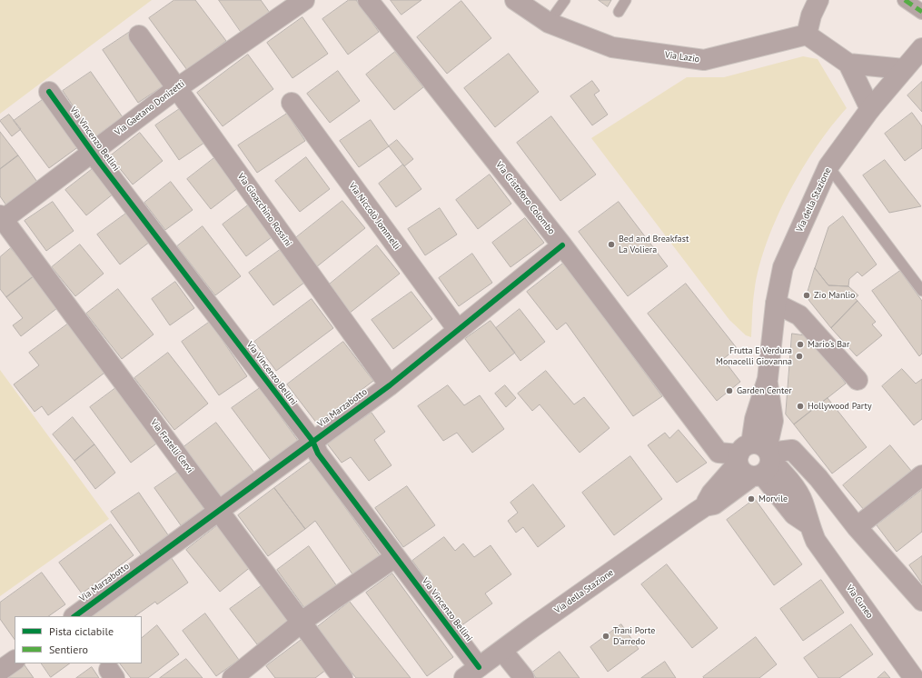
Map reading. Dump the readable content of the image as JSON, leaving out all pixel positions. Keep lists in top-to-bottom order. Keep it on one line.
{"streets":{"street":["Via Lazio","Via Gaetano Donizetti","Via Vincenzo Bellini","Via Cristoforo Colombo","Via della Stazione","Via Gioacchino Rossini","Via Niccolò Jommelli","Via Marzabotto","Via Fratelli Cervi","Via Cuneo"]},"crossings":[["Via Gaetano Donizetti","Via Vincenzo Bellini"],["Via Gaetano Donizetti","Via Gioacchino Rossini"],["Via Gaetano Donizetti","Via Fratelli Cervi"],["Via Vincenzo Bellini","Via della Stazione"],["Via Vincenzo Bellini","Via Marzabotto"],["Via Cristoforo Colombo","Via della Stazione"],["Via Cristoforo Colombo","Via Marzabotto"],["Via Cristoforo Colombo","Via Cuneo"],["Via della Stazione","Via Cuneo"],["Via Gioacchino Rossini","Via Marzabotto"],["Via Niccolò Jommelli","Via Marzabotto"],["Via Marzabotto","Via Fratelli Cervi"]],"places":["Bed and Breakfast La Voliera","Zio Manlio","Mario's Bar","Frutta E Verdura Monacelli Giovanna","Garden Center","Hollywood Party","Morvile","Trani Porte D'arredo"],"legend":["Pista ciclabile","Sentiero"]}
